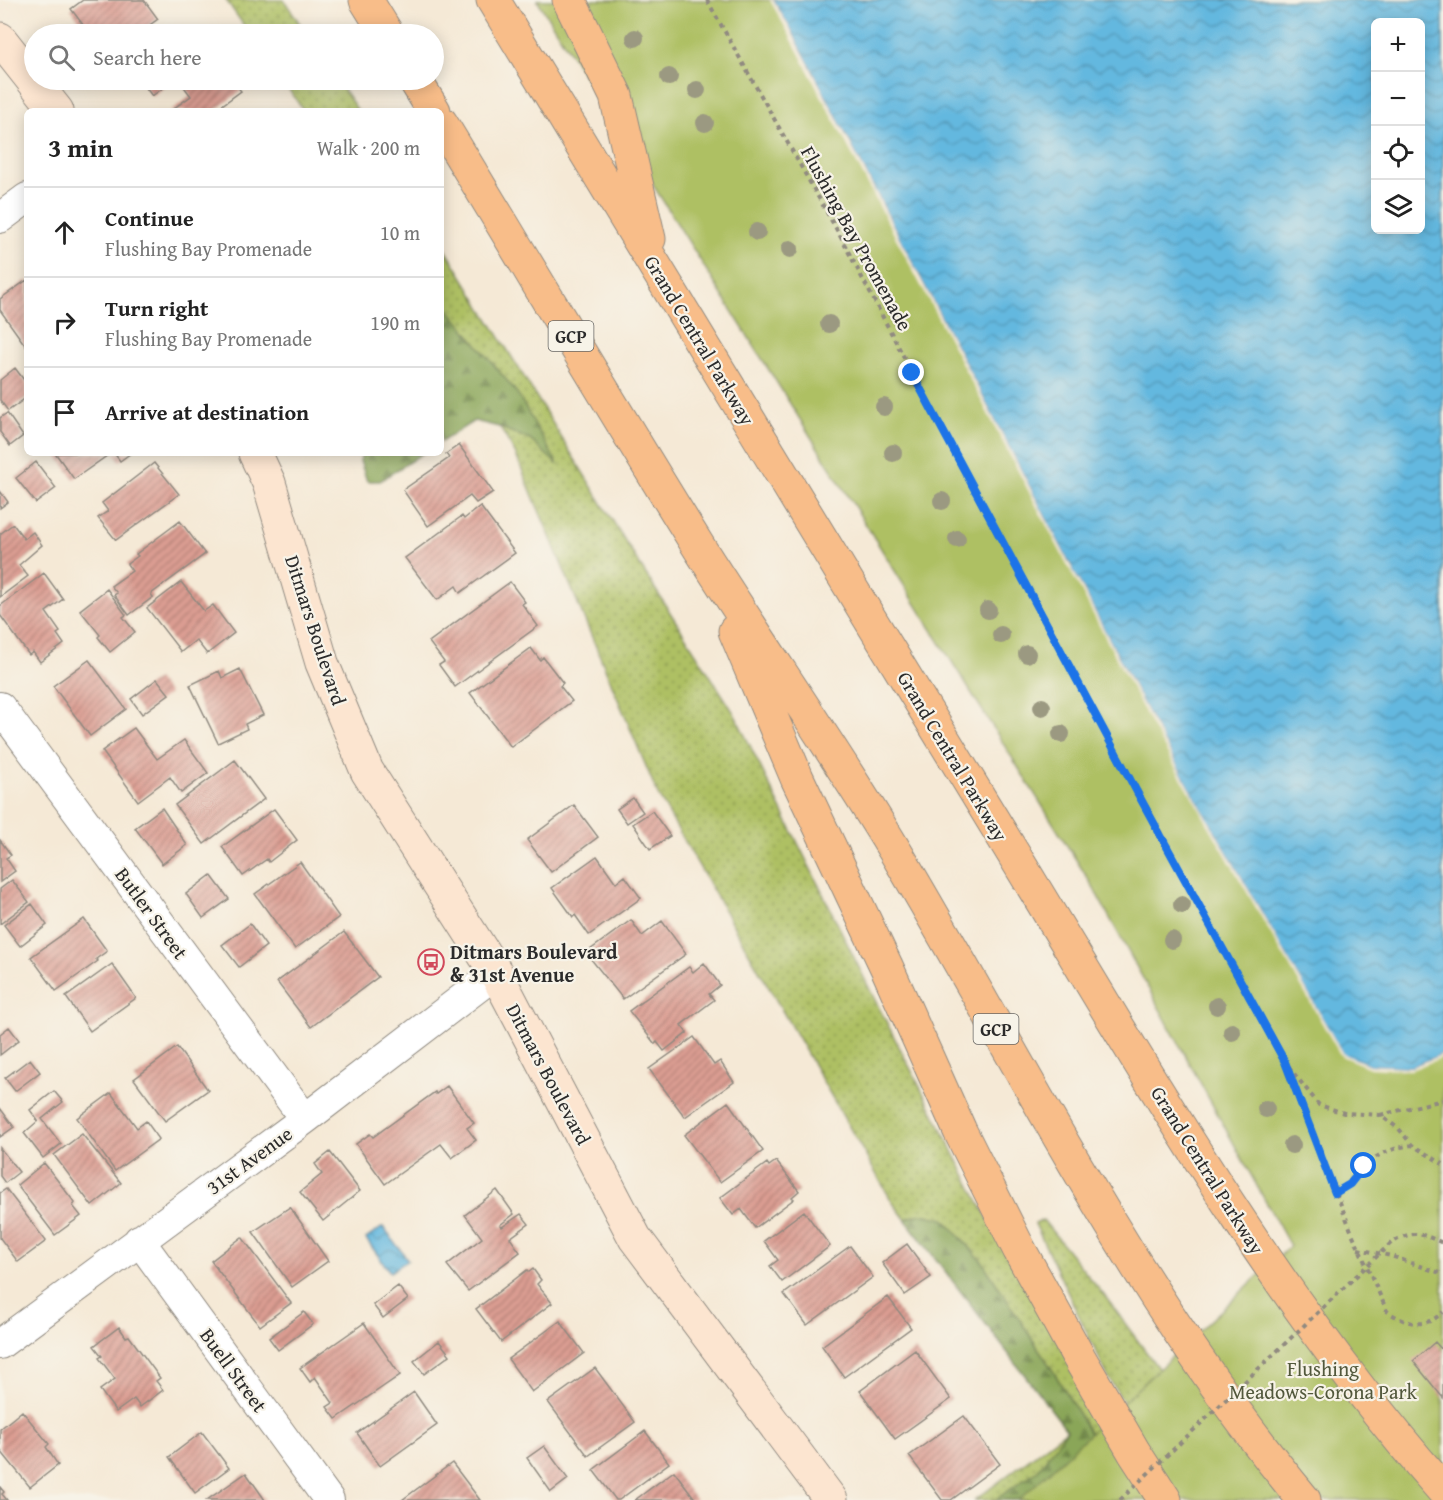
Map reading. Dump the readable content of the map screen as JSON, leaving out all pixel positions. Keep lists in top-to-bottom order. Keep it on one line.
{"streets":{"highway":["GCP","Grand Central Parkway"],"street":["Ditmars Boulevard","Butler Street","31st Avenue","Buell Street"],"path":["Flushing Bay Promenade"]},"crossings":[["Ditmars Boulevard","31st Avenue"],["Butler Street","31st Avenue"],["31st Avenue","Buell Street"]],"parks":["Flushing Meadows-Corona Park"],"places":{"bus stop":["Ditmars Boulevard & 31st Avenue"]},"page":{"map_buttons":["+","−"],"search":"Search here","heading":["3 min","Walk · 200 m"],"list":[["Continue","Flushing Bay Promenade","10 m"],["Turn right","Flushing Bay Promenade","190 m"],"Arrive at destination"]}}
